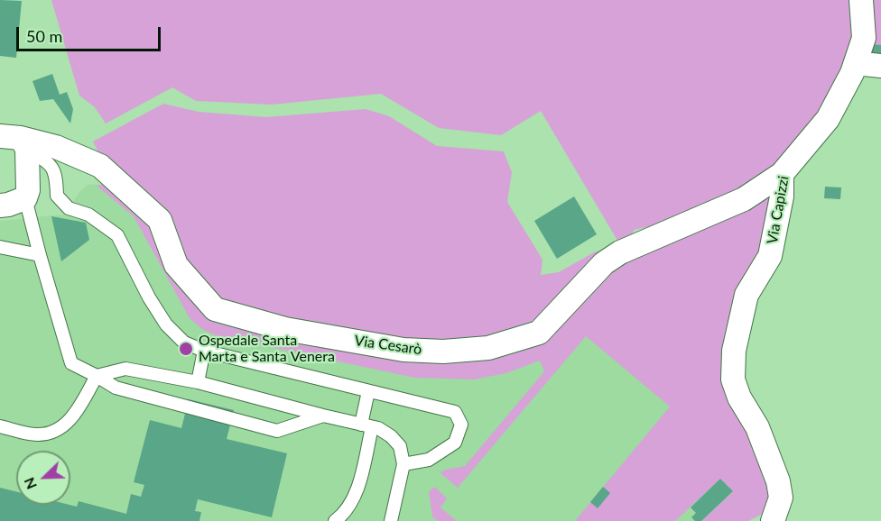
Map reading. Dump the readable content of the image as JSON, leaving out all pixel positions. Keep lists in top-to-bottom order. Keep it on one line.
{"streets":{"street":["Via Capizzi","Via Cesarò"]},"crossings":[["Via Capizzi","Via Cesarò"]],"places":["Ospedale Santa Marta e Santa Venera"],"scale_bar":"50 m","north":"bottom left"}
